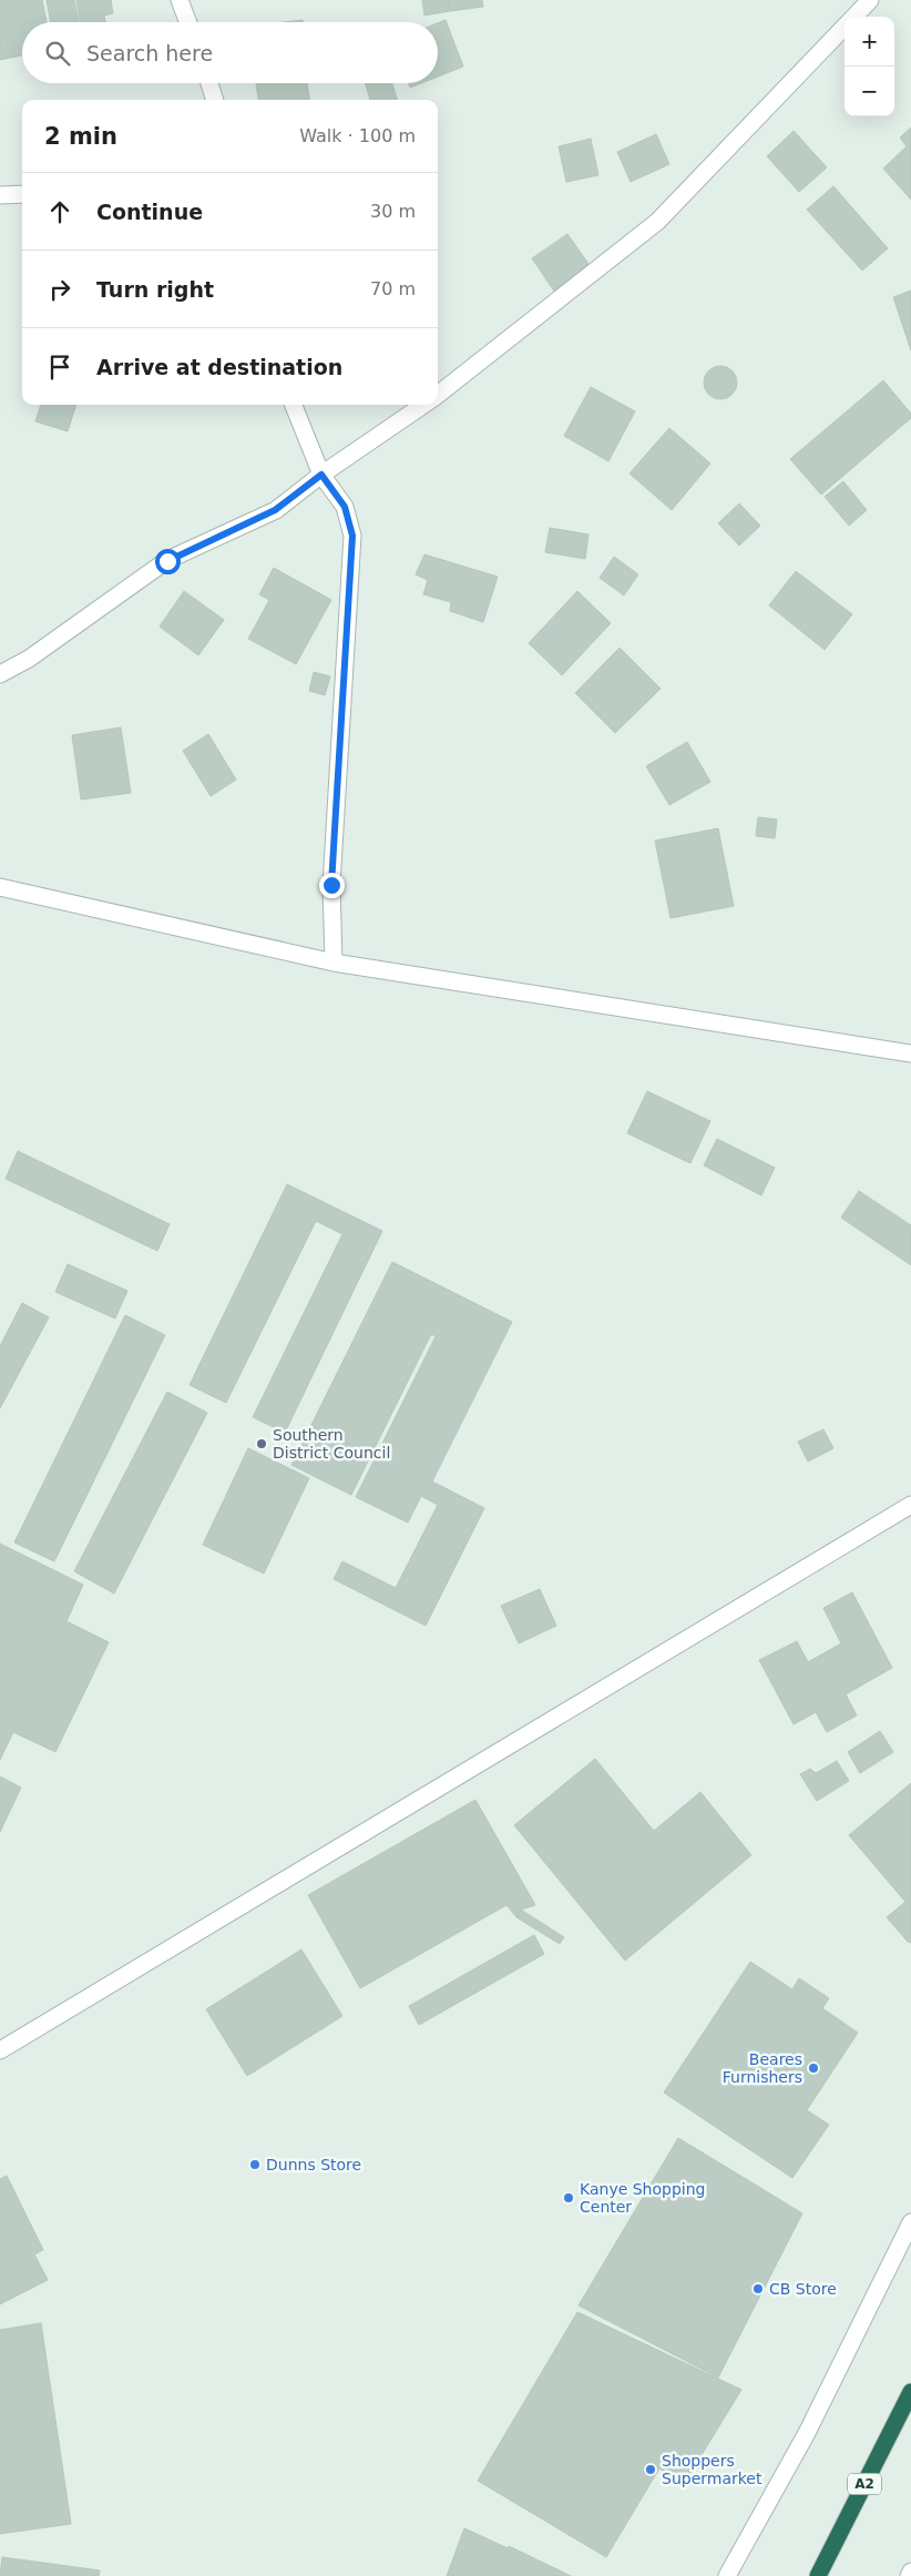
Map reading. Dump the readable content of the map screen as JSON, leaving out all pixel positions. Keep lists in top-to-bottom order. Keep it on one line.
{"streets":{"highway":["A2"]},"places":["Southern District Council","Beares Furnishers","Dunns Store","Kanye Shopping Center","CB Store","Shoppers Supermarket"],"page":{"map_buttons":["+","−"],"search":"Search here","heading":["2 min","Walk · 100 m"],"list":[["Continue","30 m"],["Turn right","70 m"],"Arrive at destination"]}}
